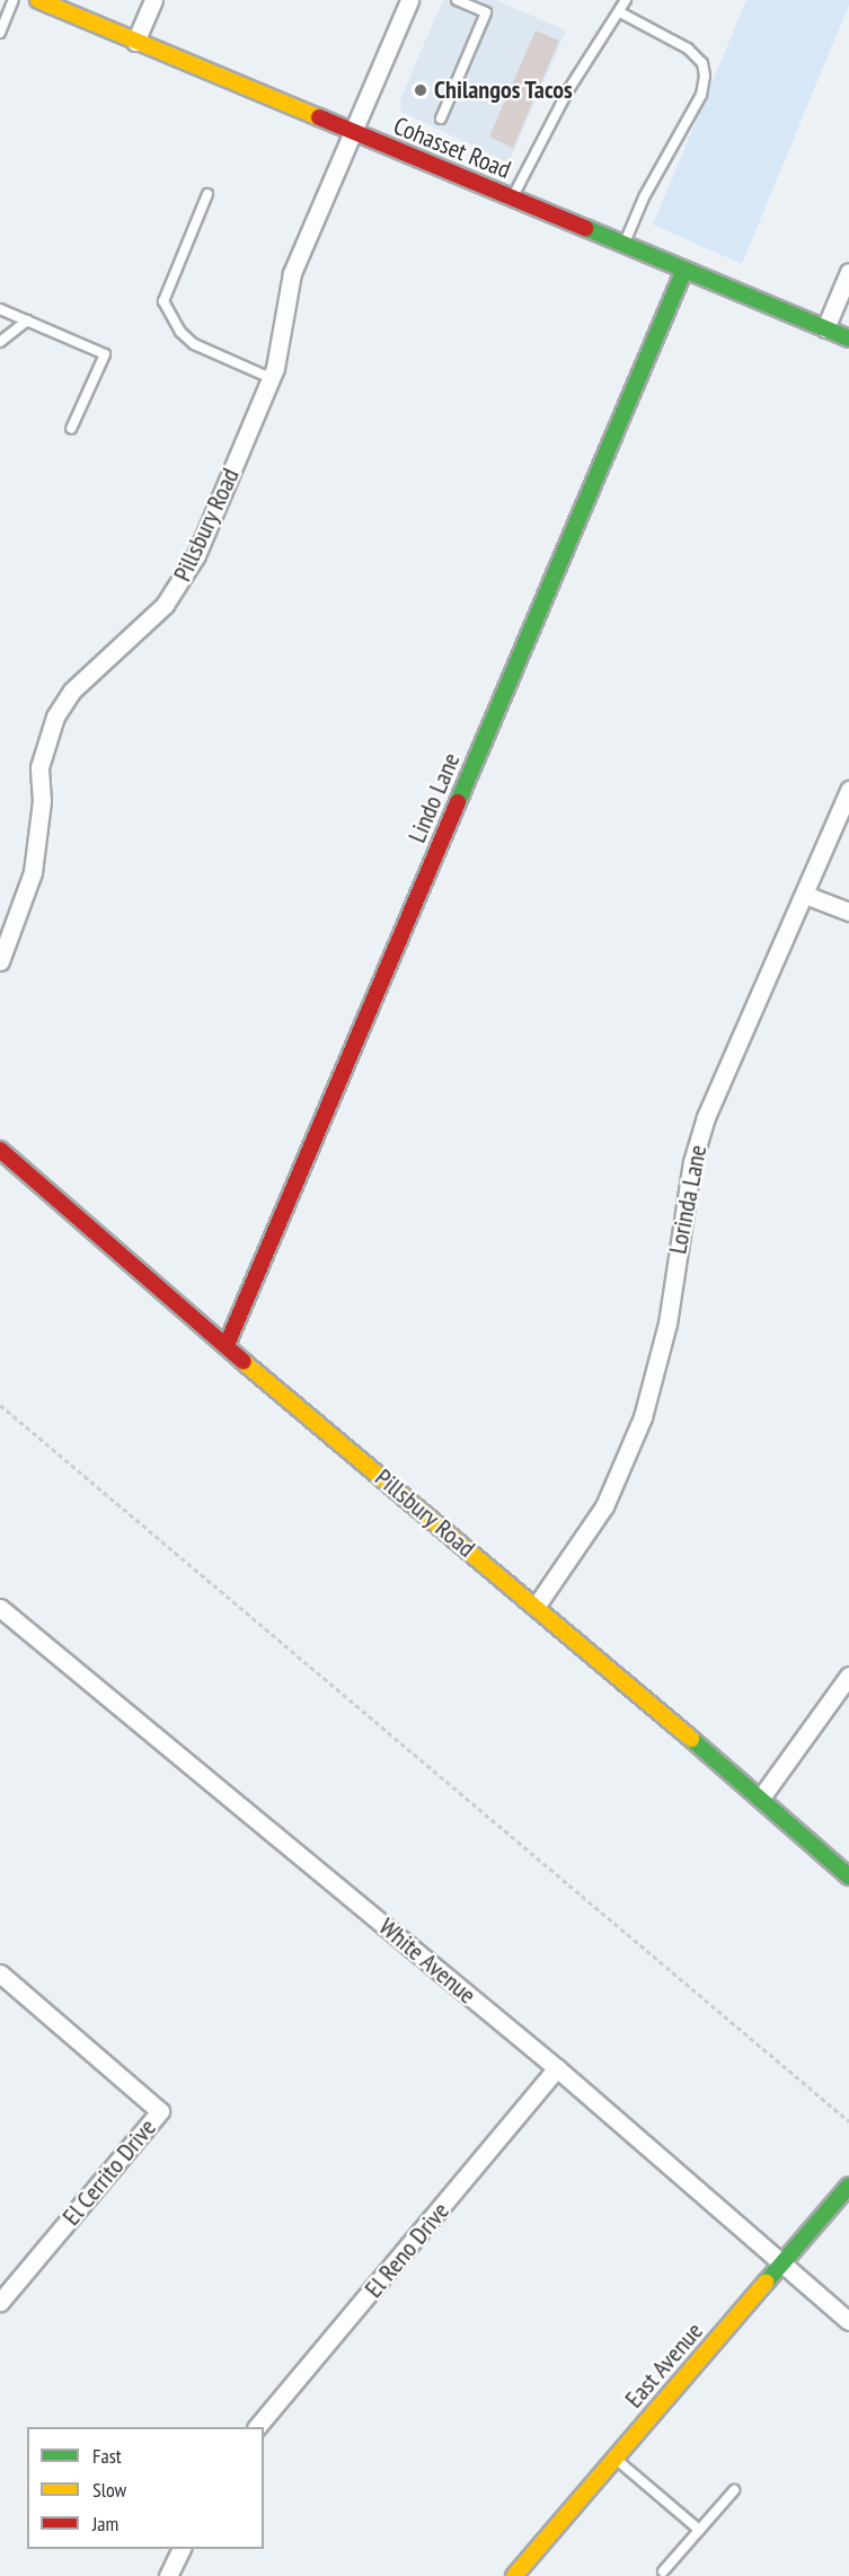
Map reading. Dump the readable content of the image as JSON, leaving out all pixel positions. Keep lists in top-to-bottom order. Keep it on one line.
{"streets":{"street":["Cohasset Road","Pillsbury Road","Lindo Lane","Lorinda Lane","White Avenue","El Cerrito Drive","El Reno Drive","East Avenue"]},"crossings":[["Cohasset Road","Pillsbury Road"],["Cohasset Road","Lindo Lane"],["Pillsbury Road","Lindo Lane"],["Pillsbury Road","Lorinda Lane"],["White Avenue","El Reno Drive"],["White Avenue","East Avenue"]],"places":["Chilangos Tacos"],"legend":["Fast","Slow","Jam"]}
